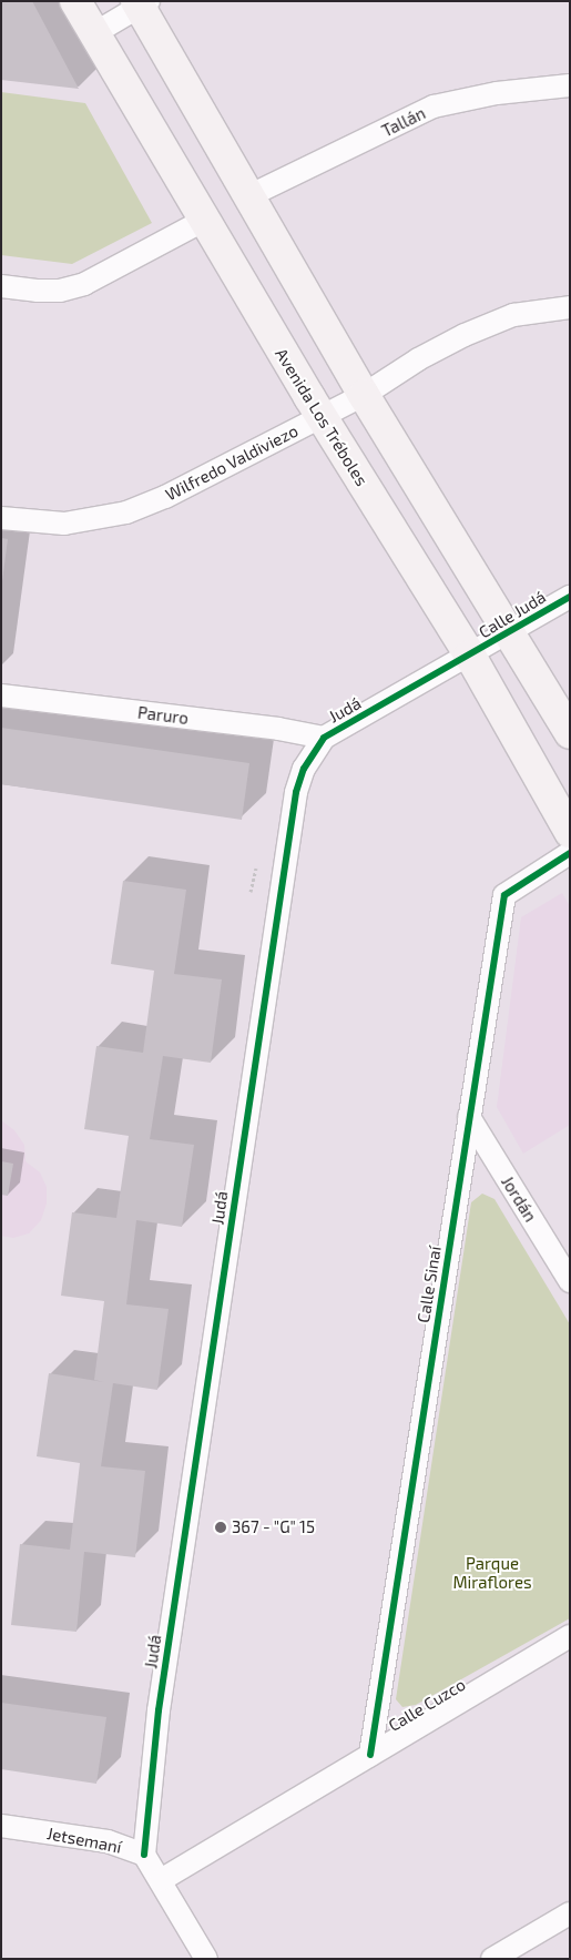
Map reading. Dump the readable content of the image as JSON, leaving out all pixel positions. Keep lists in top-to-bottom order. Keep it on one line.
{"streets":{"main road":["Avenida Los Tréboles"],"street":["Tallán","Wilfredo Valdiviezo","Calle Judá","Judá","Paruro","Jordán","Calle Sinaí","Calle Cuzco","Jetsemaní"]},"crossings":[["Avenida Los Tréboles","Wilfredo Valdiviezo"],["Avenida Los Tréboles","Calle Judá"],["Avenida Los Tréboles","Judá"],["Calle Judá","Judá"],["Judá","Paruro"],["Judá","Jetsemaní"],["Jordán","Calle Sinaí"],["Calle Sinaí","Calle Cuzco"],["Calle Cuzco","Jetsemaní"]],"parks":["Parque Miraflores"],"places":["367 - \"G\" 15"]}
